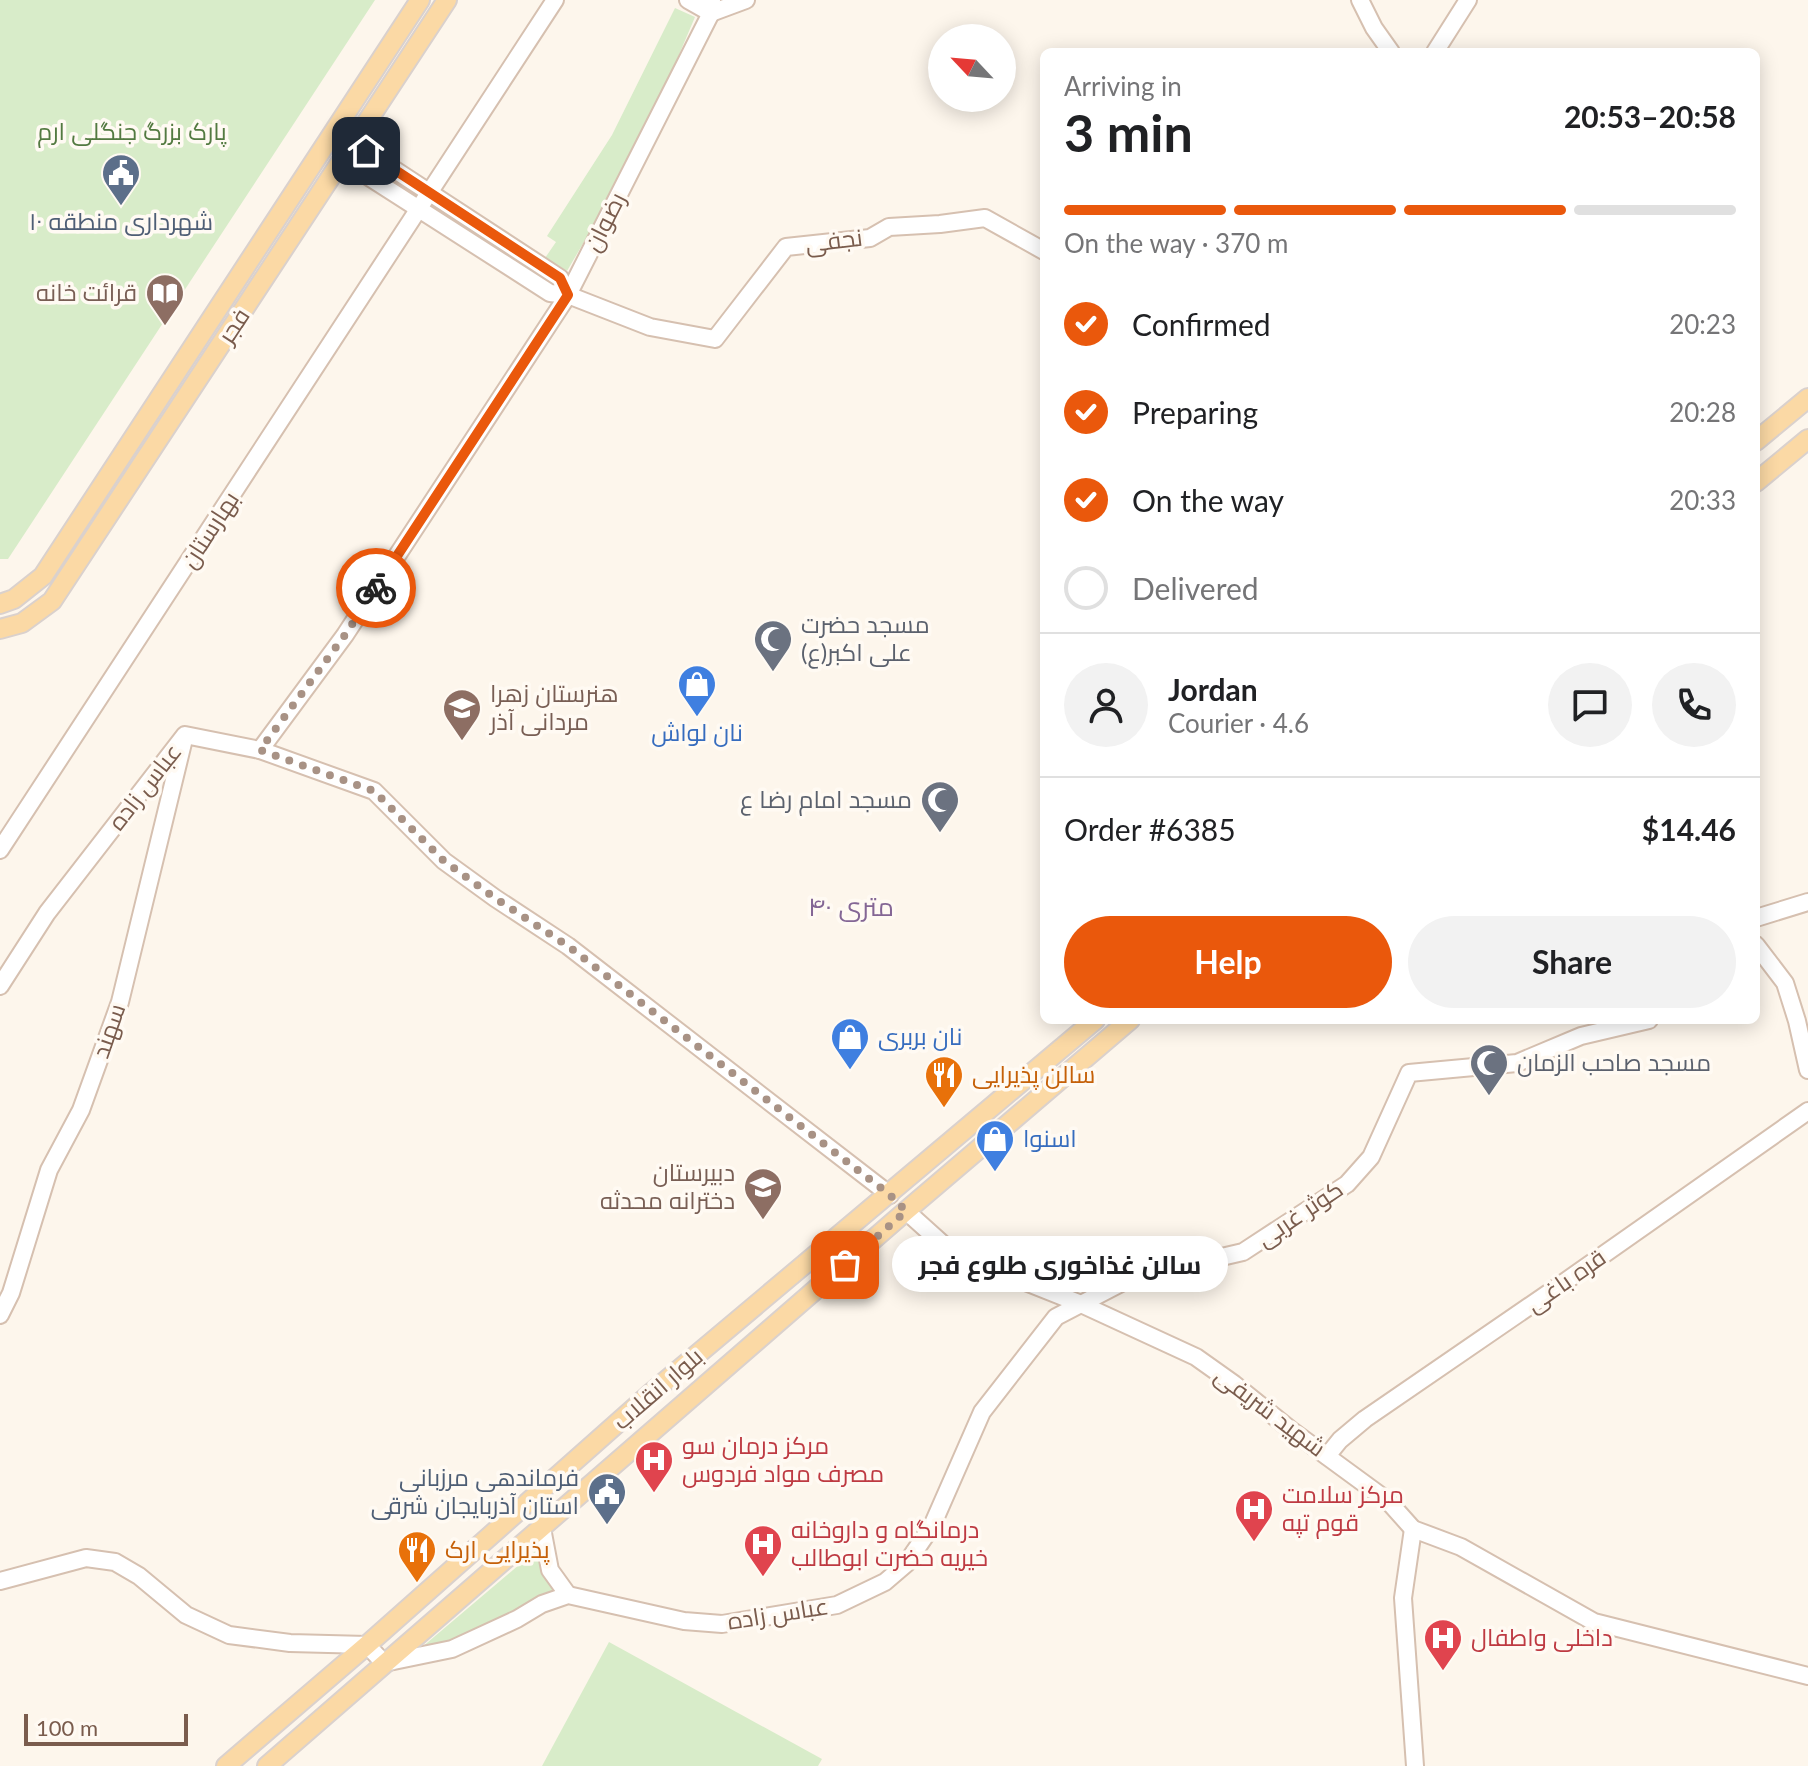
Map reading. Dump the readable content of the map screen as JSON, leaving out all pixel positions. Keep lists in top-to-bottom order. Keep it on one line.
{"streets":{"main road":["فجر","بلوار انقلاب"],"street":["رضوان","نجفی","بهارستان","عباس زاده","سهند","کوثر غربی","قره باغی","شهید شریفى"]},"crossings":[["رضوان","نجفی"],["رضوان","عباس زاده"],["عباس زاده","سهند"],["عباس زاده","کوثر غربی"],["عباس زاده","بلوار انقلاب"],["عباس زاده","شهید شریفى"],["کوثر غربی","شهید شریفى"],["قره باغی","شهید شریفى"],["بلوار انقلاب","شهید شریفى"]],"districts":["۴۰ متری"],"parks":["پارک بزرگ جنگلی ارم"],"places":{"public building":["شهرداری منطقه ۱۰","فرماندهی مرزبانی استان آذربایجان شرقی"],"library":["قرائت خانه"],"mosque":["مسجد حضرت علی اکبر(ع)","مسجد امام رضا ع","مسجد صاحب الزمان"],"shop":["نان لواش","نان بربری","اسنوا"],"school or university":["هنرستان زهرا مردانی آذر","دبیرستان دخترانه محدثه"],"restaurant":["سالن پذیرایی","پذیرایی ارک"],"other":["سالن غذاخوری طلوع فجر"],"hospital":["مرکز درمان سو مصرف مواد فردوس","مرکز سلامت قوم تپه","درمانگاه و داروخانه خیریه حضرت ابوطالب","داخلی واطفال"]},"scale_bar":"100 m","north":"top left","page":{"heading":["3 min","Arriving in","20:53–20:58"],"panel":["Jordan","Courier · 4.6","Order #6385","$14.46"],"bar":"On the way · 370 m","list":[["Confirmed","20:23"],["Preparing","20:28"],["On the way","20:33"],"Delivered"],"buttons":["Help","Share"],"bubble":"سالن غذاخوری طلوع فجر","scale":"100 m"}}
